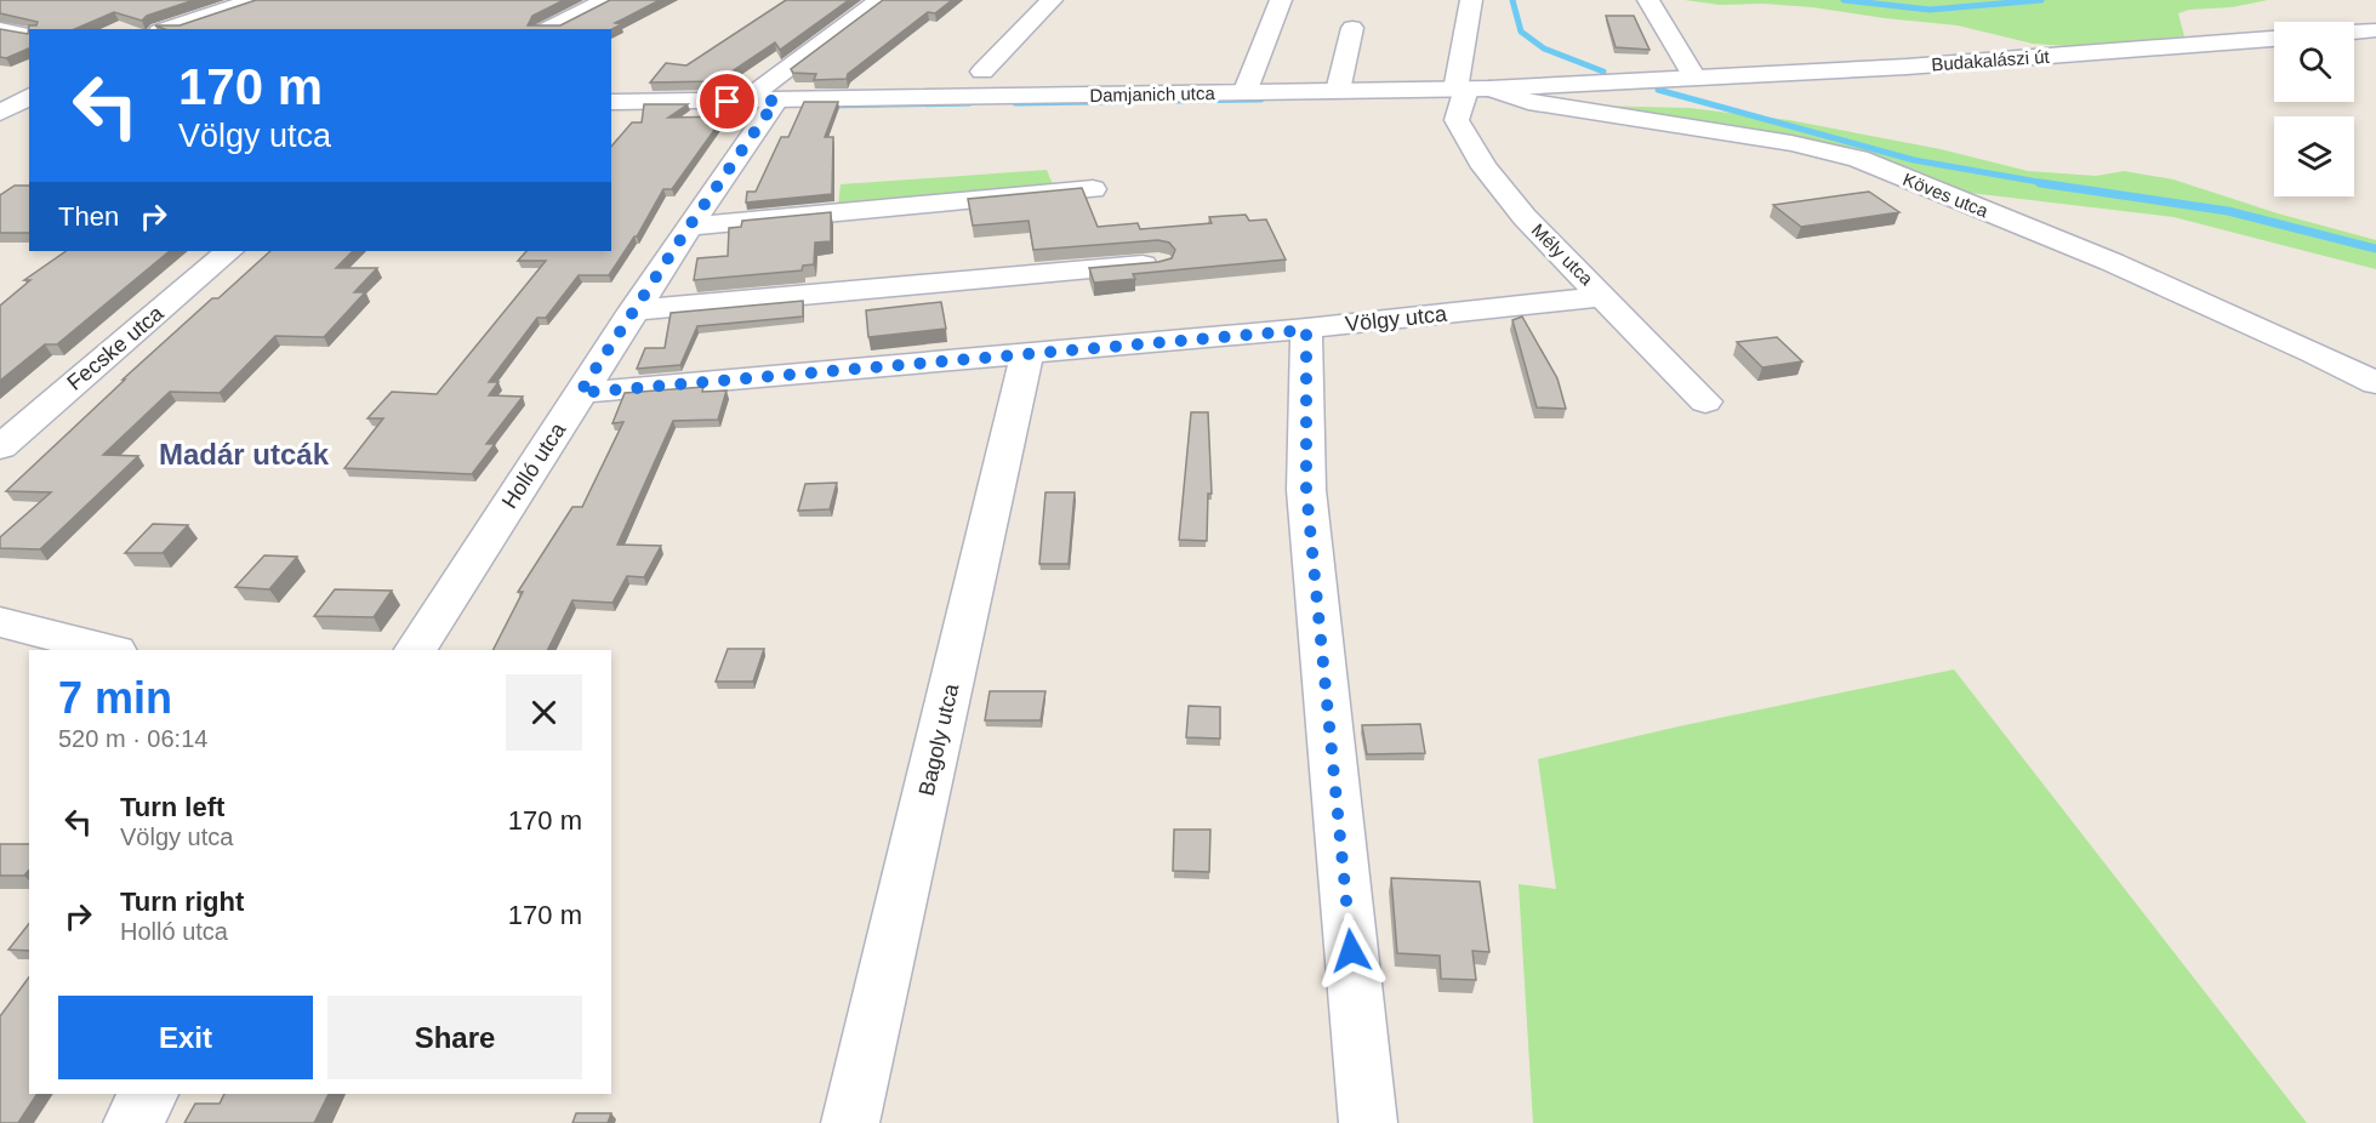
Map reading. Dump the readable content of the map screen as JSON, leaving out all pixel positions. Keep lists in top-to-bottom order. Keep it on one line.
{"streets":{"street":["Budakalászi út","Damjanich utca","Köves utca","Mély utca","Völgy utca","Fecske utca","Holló utca","Bagoly utca"]},"crossings":[["Budakalászi út","Damjanich utca"],["Damjanich utca","Köves utca"],["Damjanich utca","Mély utca"],["Damjanich utca","Holló utca"],["Köves utca","Mély utca"],["Mély utca","Völgy utca"],["Völgy utca","Holló utca"],["Völgy utca","Bagoly utca"]],"districts":["Madár utcák"],"page":{"turn":["170 m","Völgy utca"],"then":"Then","heading":["7 min","520 m · 06:14"],"list":[{"name":"Turn left","note":"Völgy utca","value":"170 m"},{"name":"Turn right","note":"Holló utca","value":"170 m"}],"buttons":["Exit","Share"]}}
